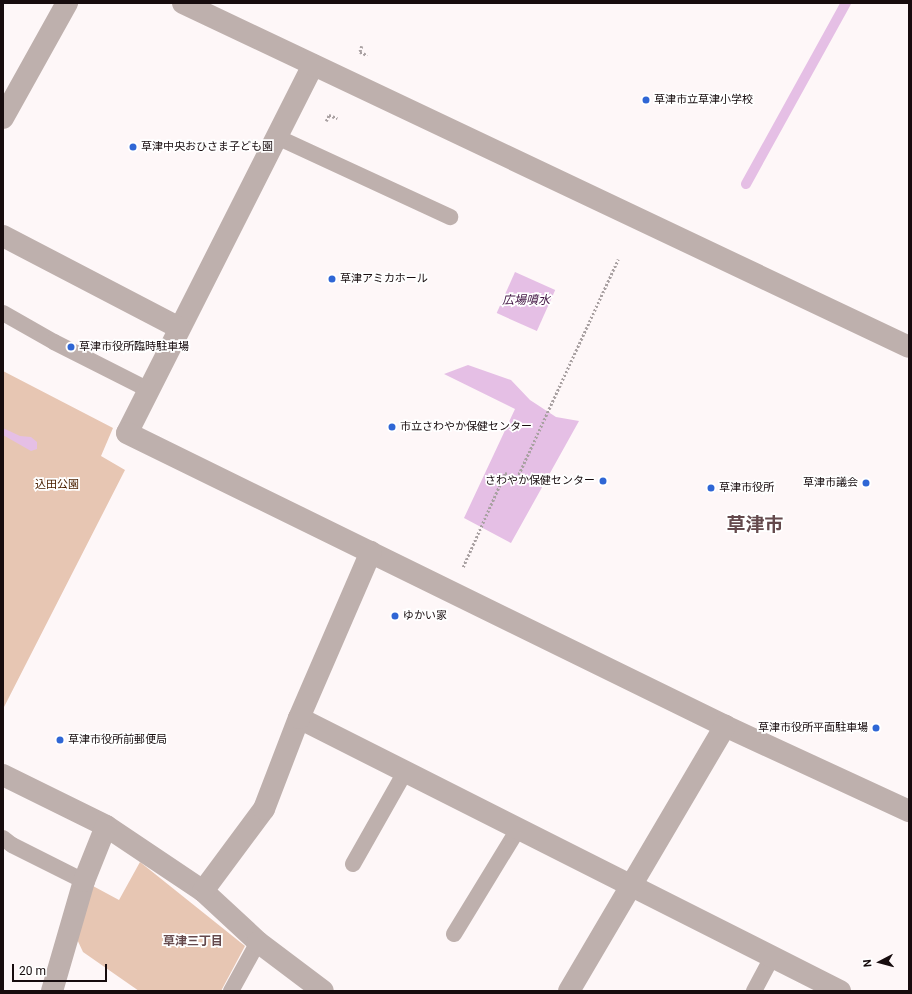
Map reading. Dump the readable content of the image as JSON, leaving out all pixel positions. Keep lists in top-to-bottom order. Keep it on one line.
{"districts":["草津市","草津三丁目"],"water":["広場噴水"],"parks":["込田公園"],"places":["草津市立草津小学校","草津中央おひさま子ども園","草津アミカホール","草津市役所臨時駐車場","市立さわやか保健センター","さわやか保健センター","草津市議会","草津市役所","ゆかい家","草津市役所平面駐車場","草津市役所前郵便局"],"scale_bar":"20 m","north":"left"}
